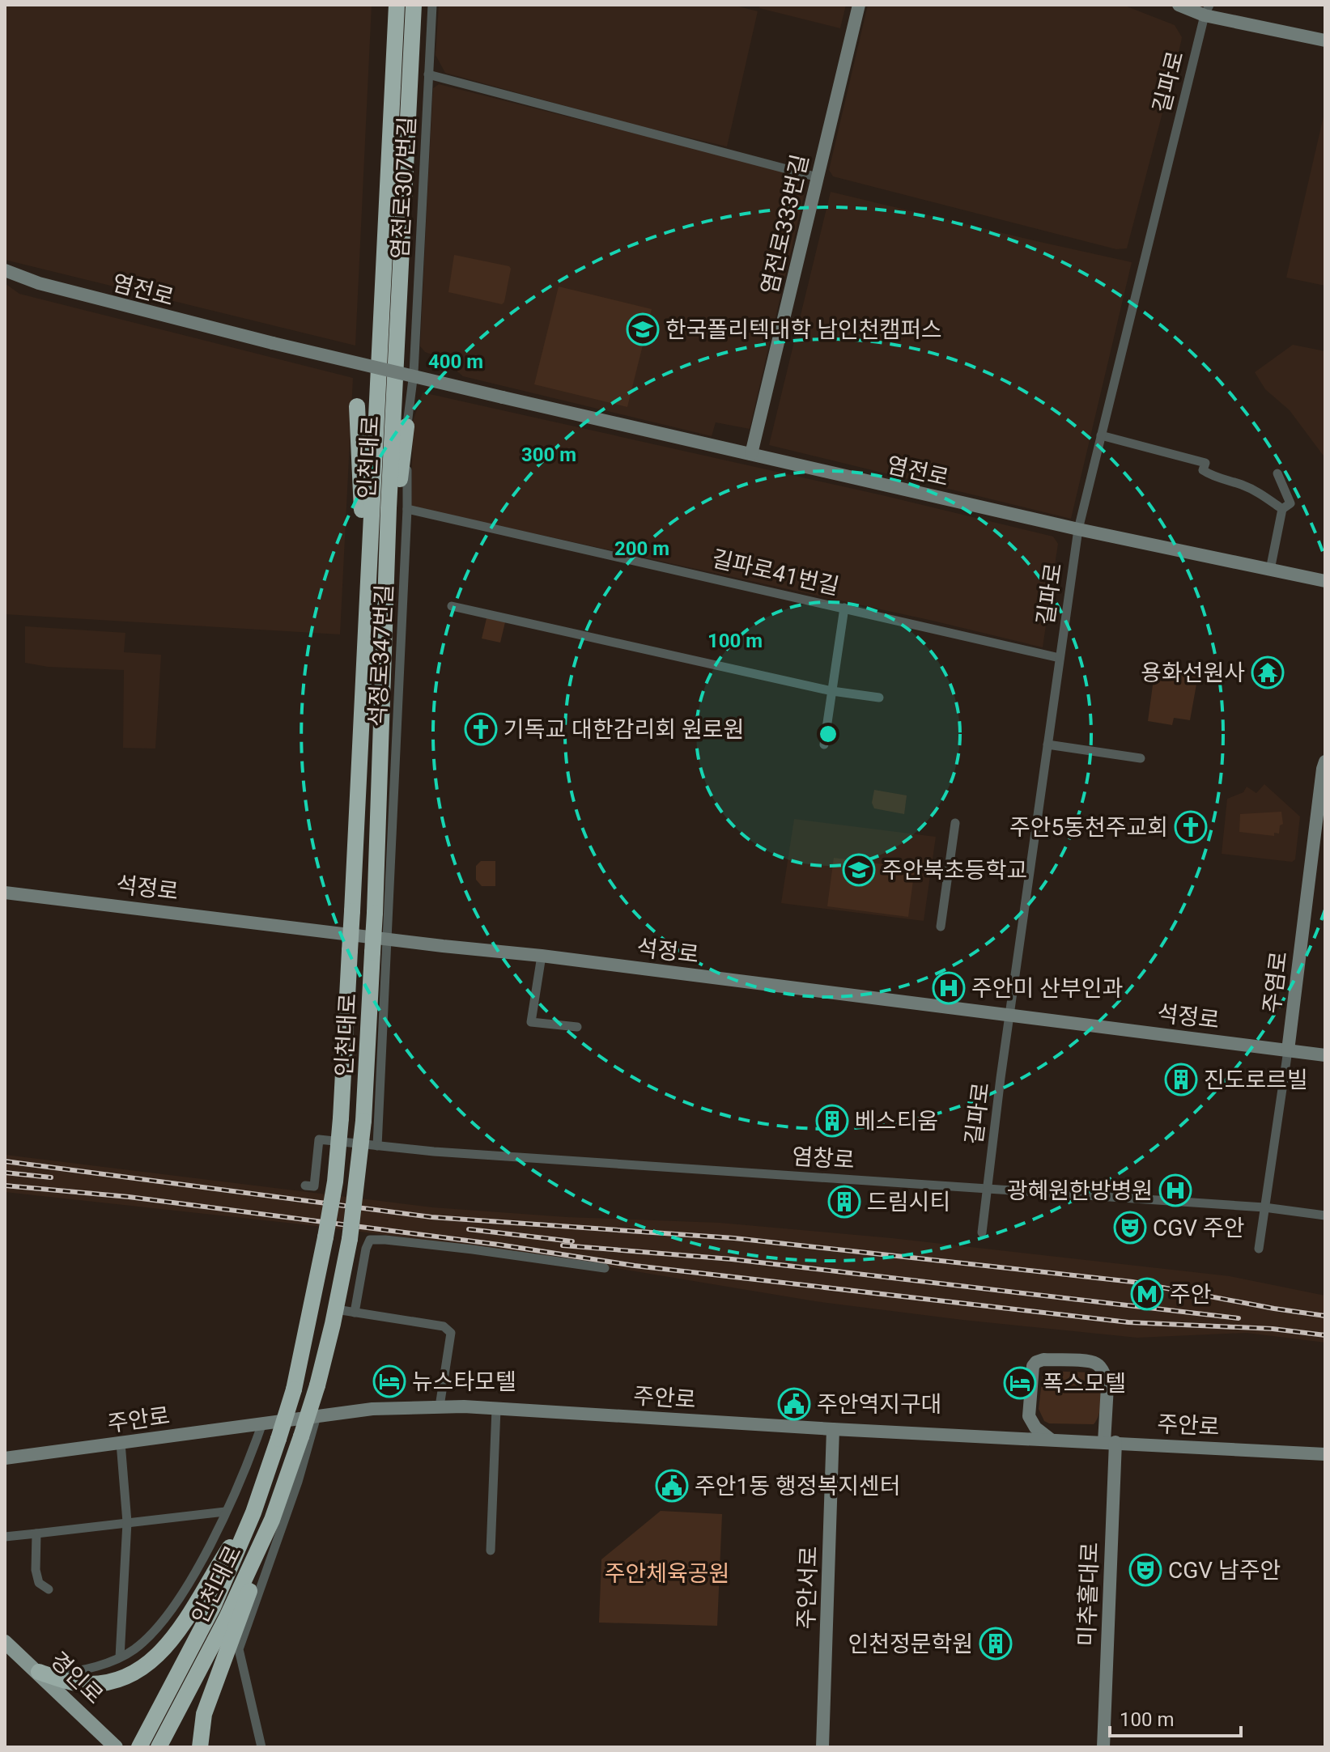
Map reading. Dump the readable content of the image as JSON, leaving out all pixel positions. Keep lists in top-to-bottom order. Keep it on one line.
{"streets":{"highway":["인천대로"],"main road":["염전로333번길","염전로","석정로","주염로","주안로","주안서로","미추홀대로","경인로"],"street":["길파로","염전로307번길","길파로41번길","석정로347번길","염창로"]},"crossings":[["길파로","염전로"],["길파로","길파로41번길"],["길파로","석정로"],["길파로","염창로"],["염전로307번길","석정로347번길"],["염전로333번길","염전로"],["길파로41번길","석정로347번길"],["석정로347번길","석정로"],["석정로347번길","염창로"],["석정로","주염로"],["주염로","염창로"],["주안로","주안서로"],["주안로","미추홀대로"]],"parks":["주안체육공원"],"places":{"school or university":["한국폴리텍대학 남인천캠퍼스","주안북초등학교"],"temple":["용화선원사"],"church":["기독교 대한감리회 원로원","주안5동천주교회"],"hospital":["주안미 산부인과","광혜원한방병원"],"building":["진도로르빌","베스티움","드림시티","인천정문학원"],"theatre":["CGV 주안","CGV 남주안"],"metro station":["주안"],"hotel":["뉴스타모텔","폭스모텔"],"public building":["주안역지구대","주안1동 행정복지센터"]},"scale_bar":"100 m","rings":["400 m","300 m","200 m","100 m"]}
